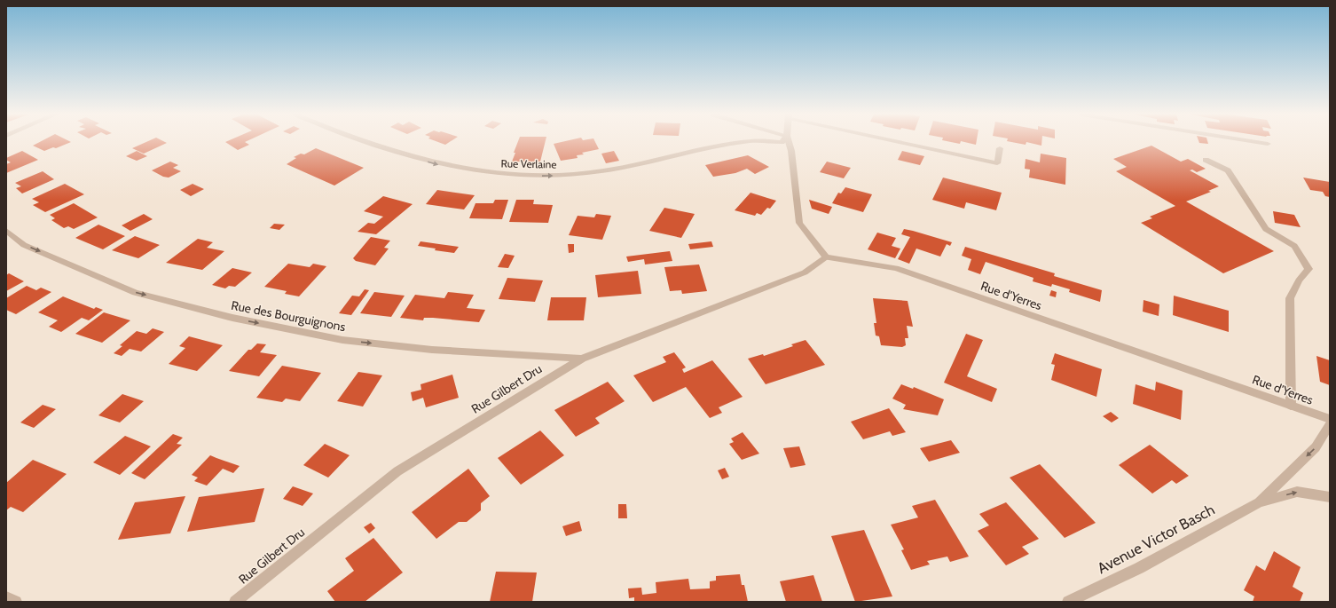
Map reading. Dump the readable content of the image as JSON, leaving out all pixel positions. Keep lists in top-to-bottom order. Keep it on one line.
{"streets":{"street":["Rue Verlaine","Rue d'Yerres","Rue des Bourguignons","Rue Gilbert Dru","Avenue Victor Basch"]},"crossings":[["Rue d'Yerres","Rue Gilbert Dru"],["Rue des Bourguignons","Rue Gilbert Dru"]],"one_way":["Rue Verlaine","Rue des Bourguignons"]}
